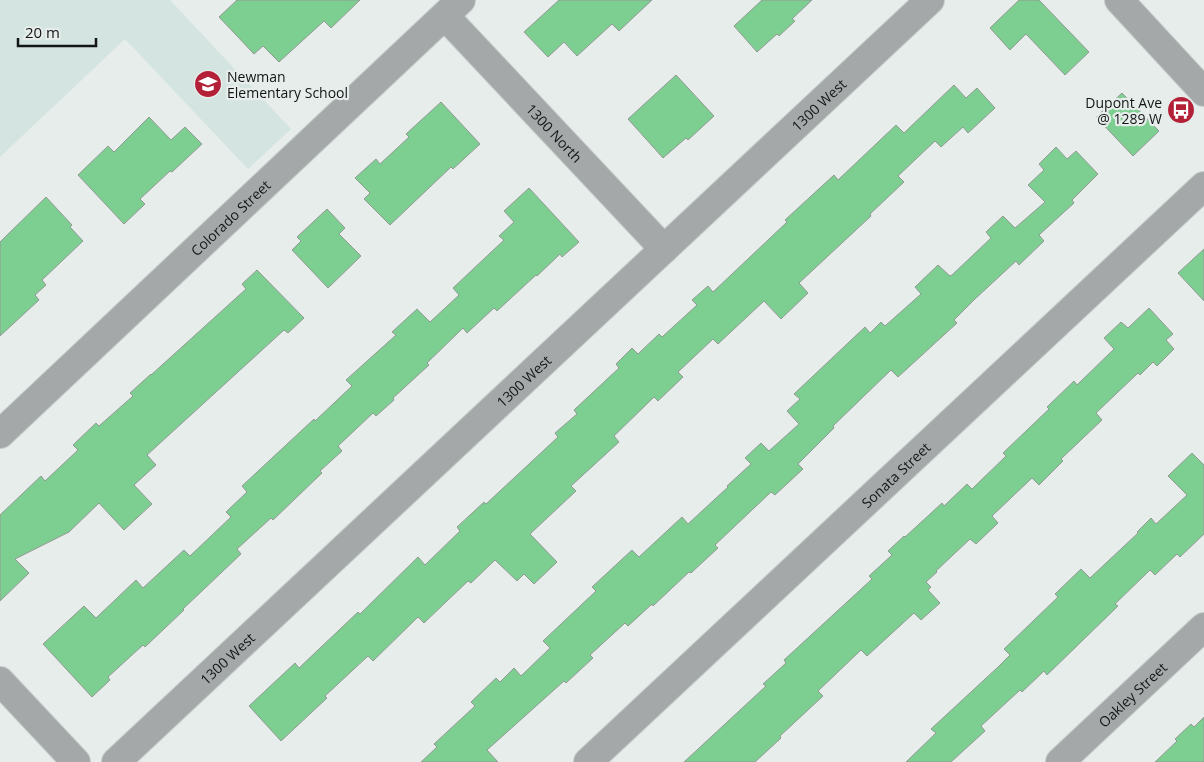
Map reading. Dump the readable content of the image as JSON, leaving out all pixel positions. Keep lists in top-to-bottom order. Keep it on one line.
{"streets":{"street":["1300 West","1300 North","Colorado Street","Sonata Street","Oakley Street"]},"crossings":[["1300 West","1300 North"],["1300 North","Colorado Street"]],"places":{"school or university":["Newman Elementary School"],"bus stop":["Dupont Ave @ 1289 W"]},"scale_bar":"20 m"}
